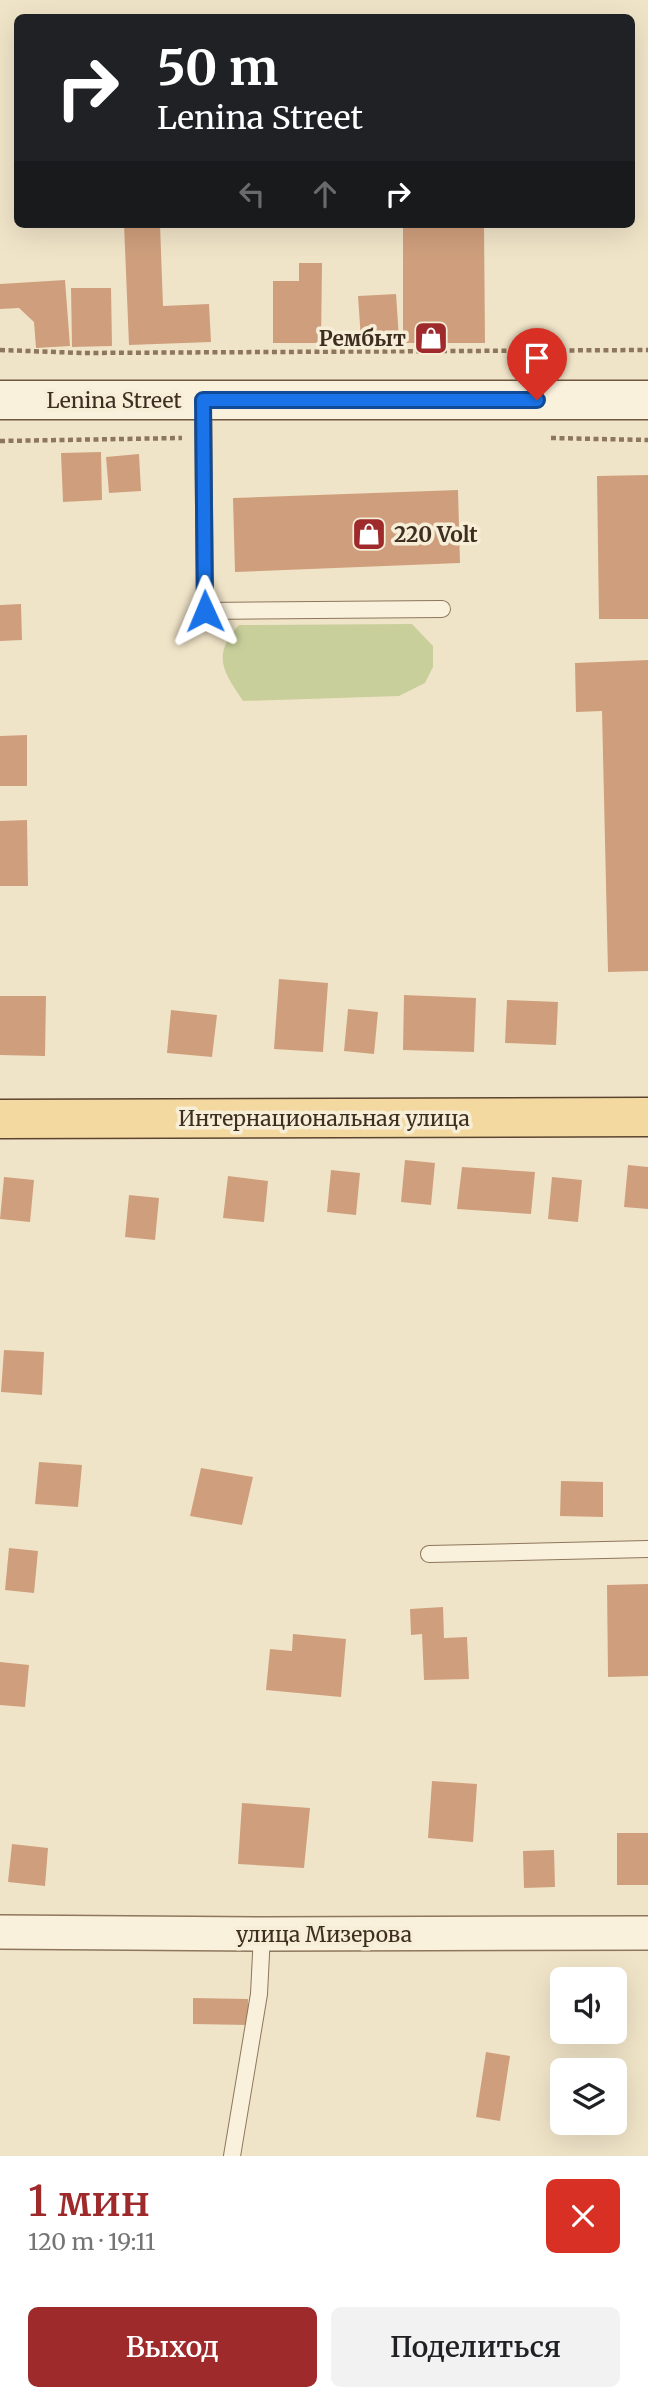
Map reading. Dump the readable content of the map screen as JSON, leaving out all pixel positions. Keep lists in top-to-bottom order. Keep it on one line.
{"streets":{"main road":["Lenina Street","Интернациональная улица"],"street":["улица Мизерова"]},"places":{"shop":["Рембыт","220 Volt"]},"page":{"turn":["50 m","Lenina Street"],"heading":["1 мин","120 m · 19:11"],"buttons":["Выход","Поделиться"]}}
